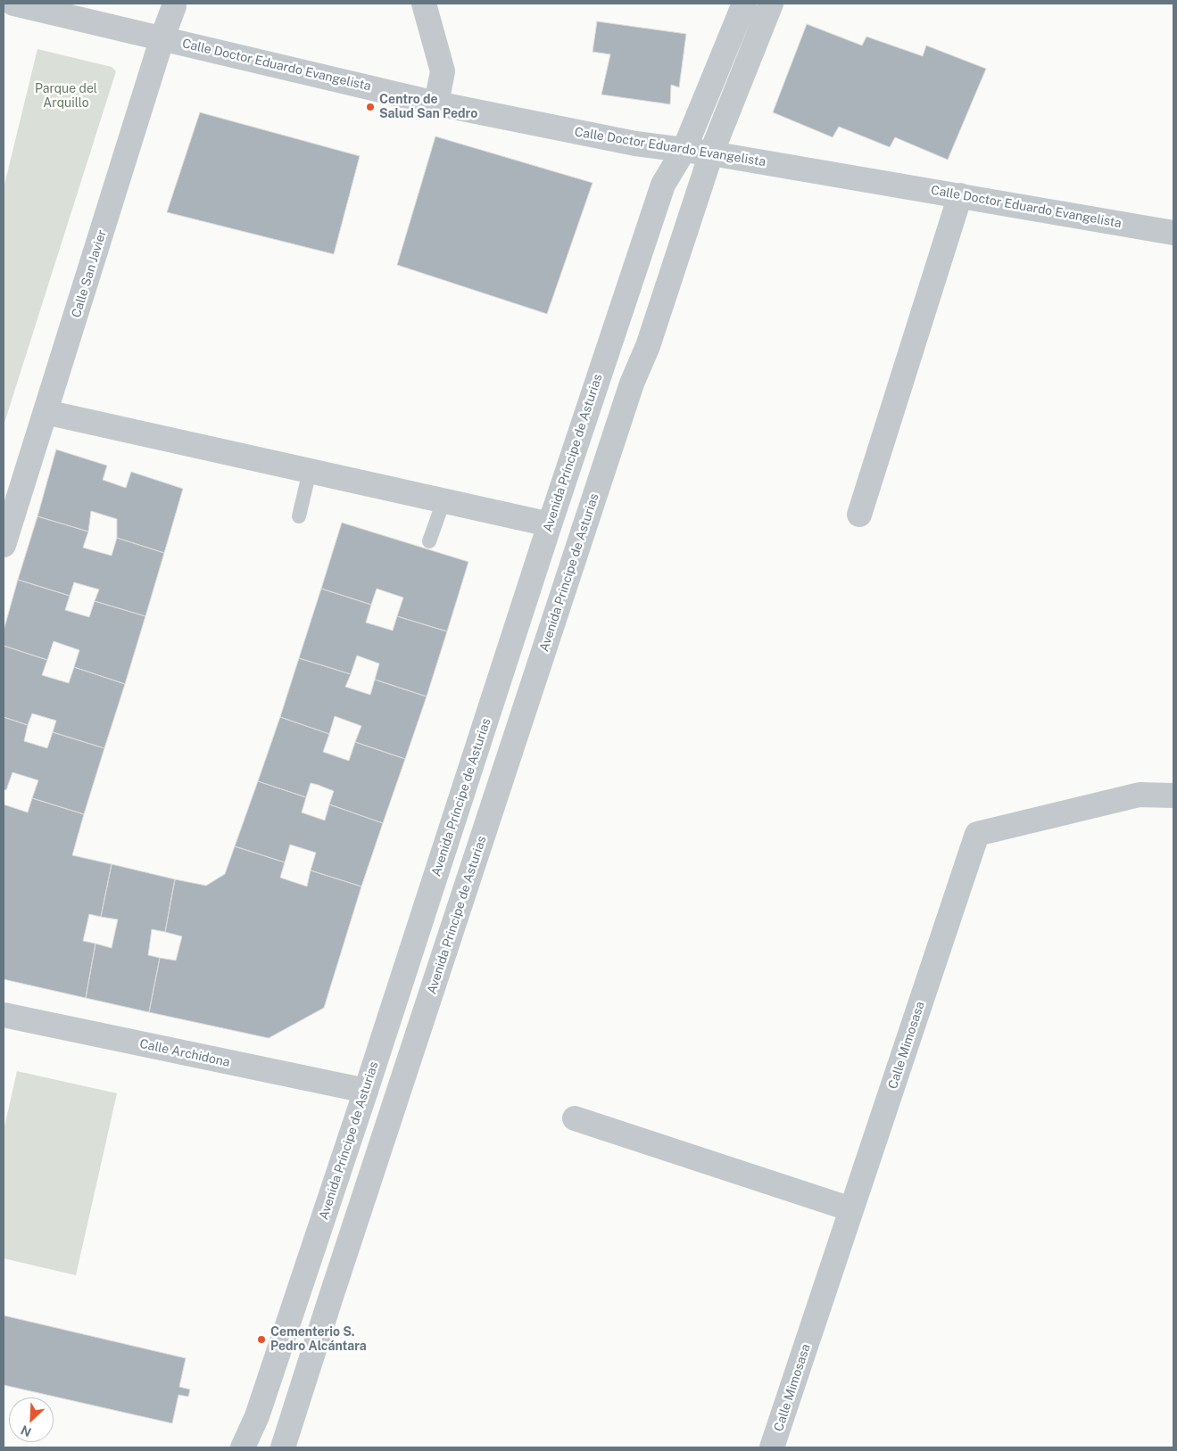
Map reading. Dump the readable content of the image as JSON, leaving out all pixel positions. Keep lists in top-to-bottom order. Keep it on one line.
{"streets":{"street":["Calle Doctor Eduardo Evangelista","Calle San Javier","Avenida Príncipe de Asturias","Avenida Principe de Asturias","Calle Mimosasa","Calle Archidona"]},"crossings":[["Calle Doctor Eduardo Evangelista","Calle San Javier"],["Calle Doctor Eduardo Evangelista","Avenida Príncipe de Asturias"],["Calle Doctor Eduardo Evangelista","Avenida Principe de Asturias"],["Avenida Príncipe de Asturias","Calle Archidona"]],"parks":["Parque del Arquillo"],"places":["Centro de Salud San Pedro","Cementerio S. Pedro Alcántara"],"north":"bottom left"}
